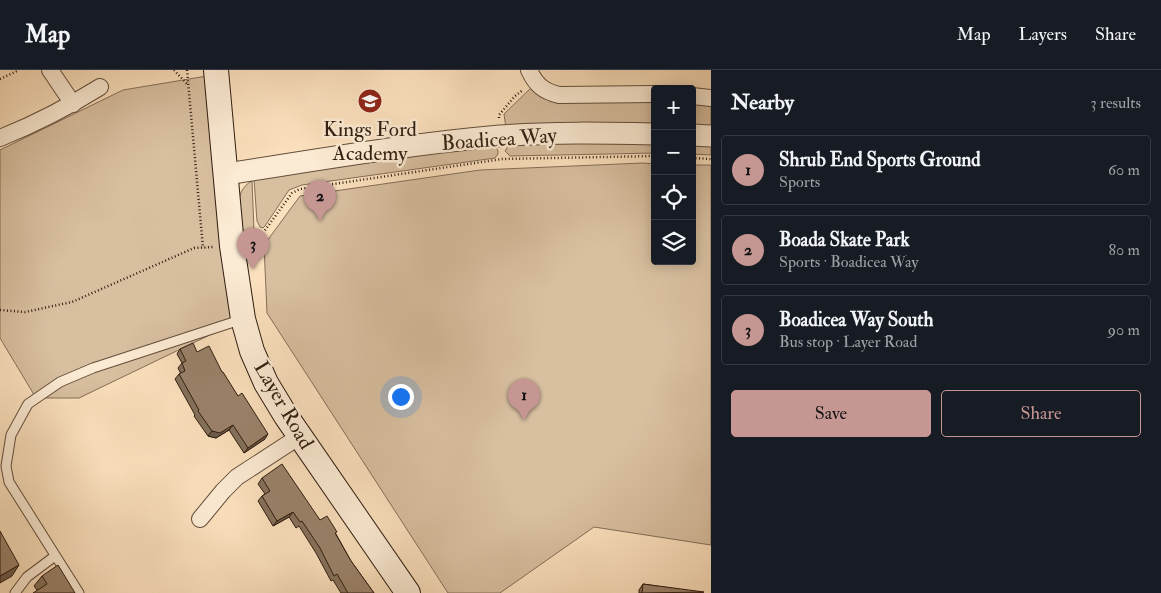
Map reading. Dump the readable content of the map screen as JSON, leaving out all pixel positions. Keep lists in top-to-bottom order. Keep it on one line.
{"streets":{"main road":["Layer Road"],"street":["Boadicea Way"]},"crossings":[["Boadicea Way","Layer Road"]],"places":{"school or university":["Kings Ford Academy"]},"page":{"header":"Map","nav":["Map","Layers","Share"],"heading":["Nearby","3 results"],"map_buttons":["+","−"],"list":[{"mark":"1","name":"Shrub End Sports Ground","note":"Sports","value":"60 m"},{"mark":"2","name":"Boada Skate Park","note":"Sports · Boadicea Way","value":"80 m"},{"mark":"3","name":"Boadicea Way South","note":"Bus stop · Layer Road","value":"90 m"}],"pins":["2","3","1"],"buttons":["Save","Share"]}}
